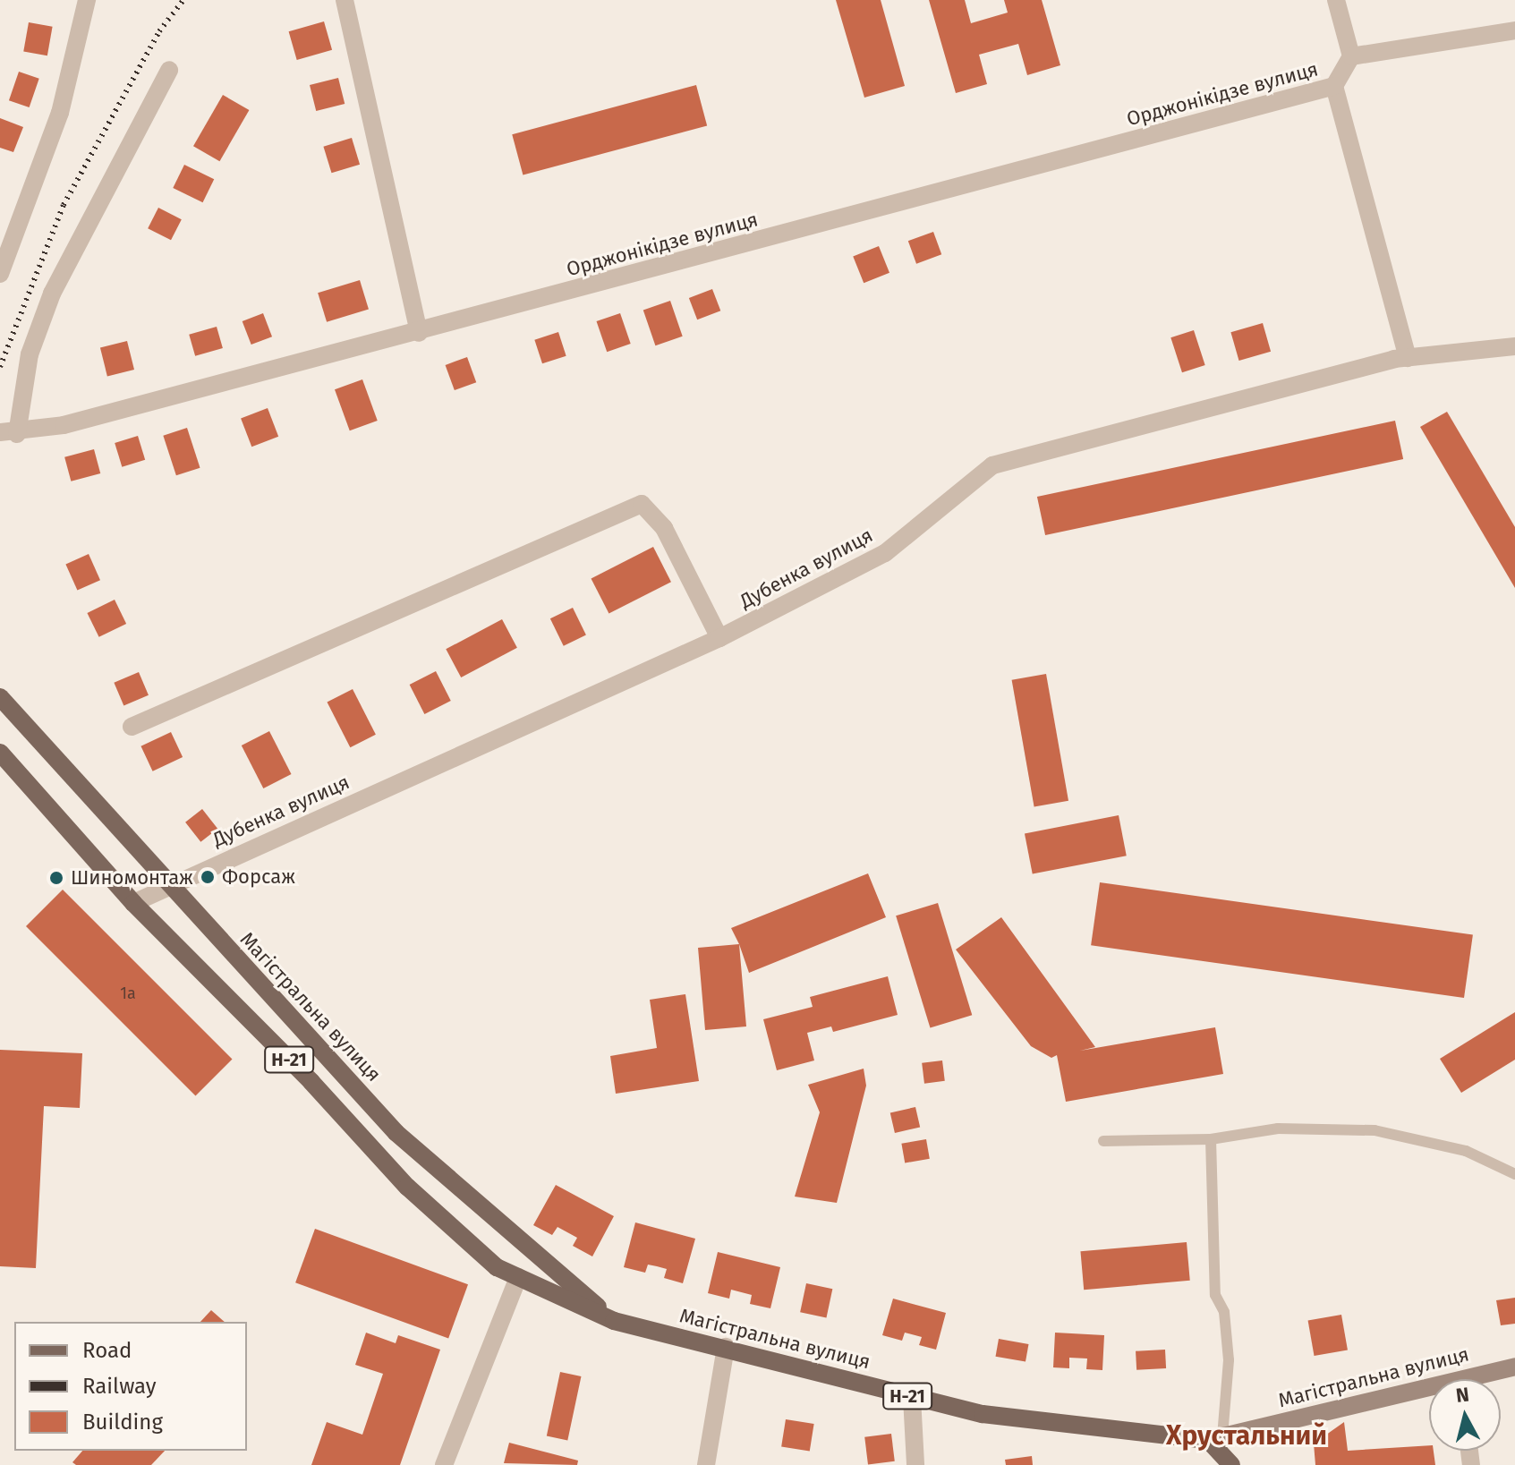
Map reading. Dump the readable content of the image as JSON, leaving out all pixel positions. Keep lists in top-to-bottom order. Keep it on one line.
{"streets":{"main road":["Магістральна вулиця","Н-21"],"street":["Орджонікідзе вулиця","Дубенка вулиця"]},"crossings":[["Дубенка вулиця","Магістральна вулиця"]],"districts":["Хрустальний"],"places":["Форсаж","Шиномонтаж"],"house_numbers":["1а"],"legend":["Road","Railway","Building"],"north":"top"}
